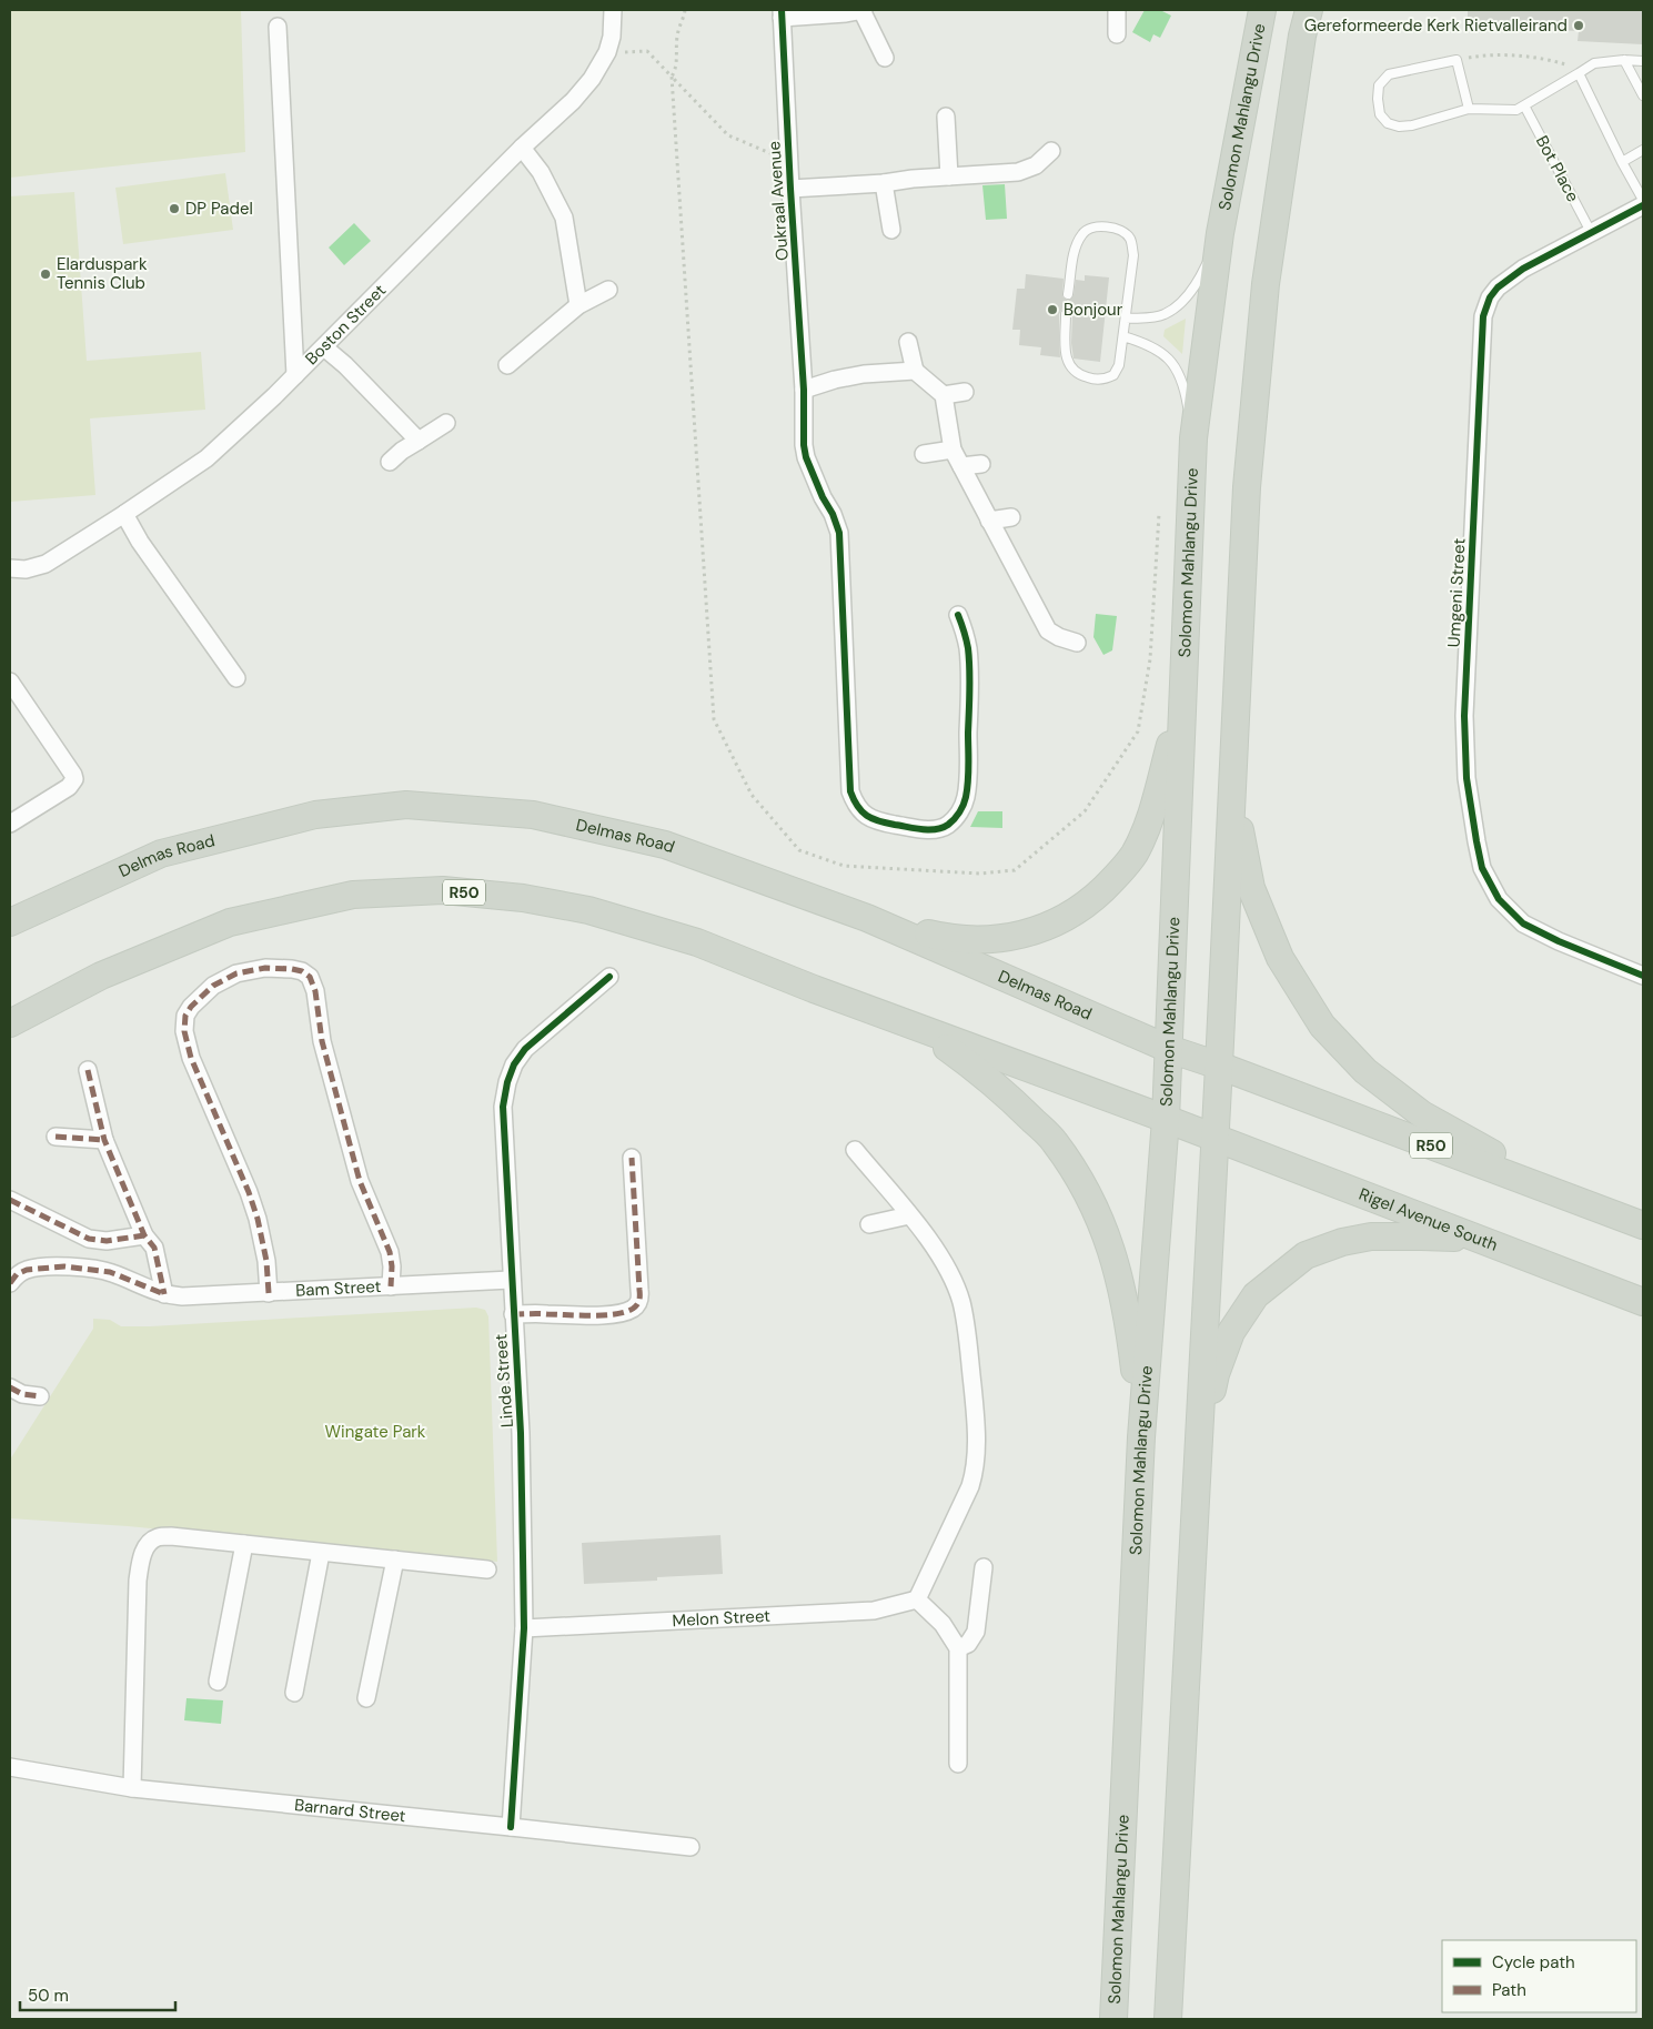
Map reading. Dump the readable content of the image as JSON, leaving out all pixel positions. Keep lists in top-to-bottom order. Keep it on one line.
{"streets":{"main road":["Solomon Mahlangu Drive","Delmas Road","R50","Rigel Avenue South"],"street":["Oukraal Avenue","Boston Street","Umgeni Street","Bam Street","Linde Street","Melon Street","Barnard Street"],"lane":["Bot Place"]},"crossings":[["Solomon Mahlangu Drive","Delmas Road"],["Solomon Mahlangu Drive","R50"],["Bot Place","Umgeni Street"],["Delmas Road","R50"],["R50","Rigel Avenue South"],["Bam Street","Linde Street"],["Linde Street","Melon Street"],["Linde Street","Barnard Street"]],"parks":["Wingate Park"],"places":["Gereformeerde Kerk Rietvalleirand","DP Padel","Elarduspark Tennis Club","Bonjour"],"legend":["Cycle path","Path"],"scale_bar":"50 m"}
